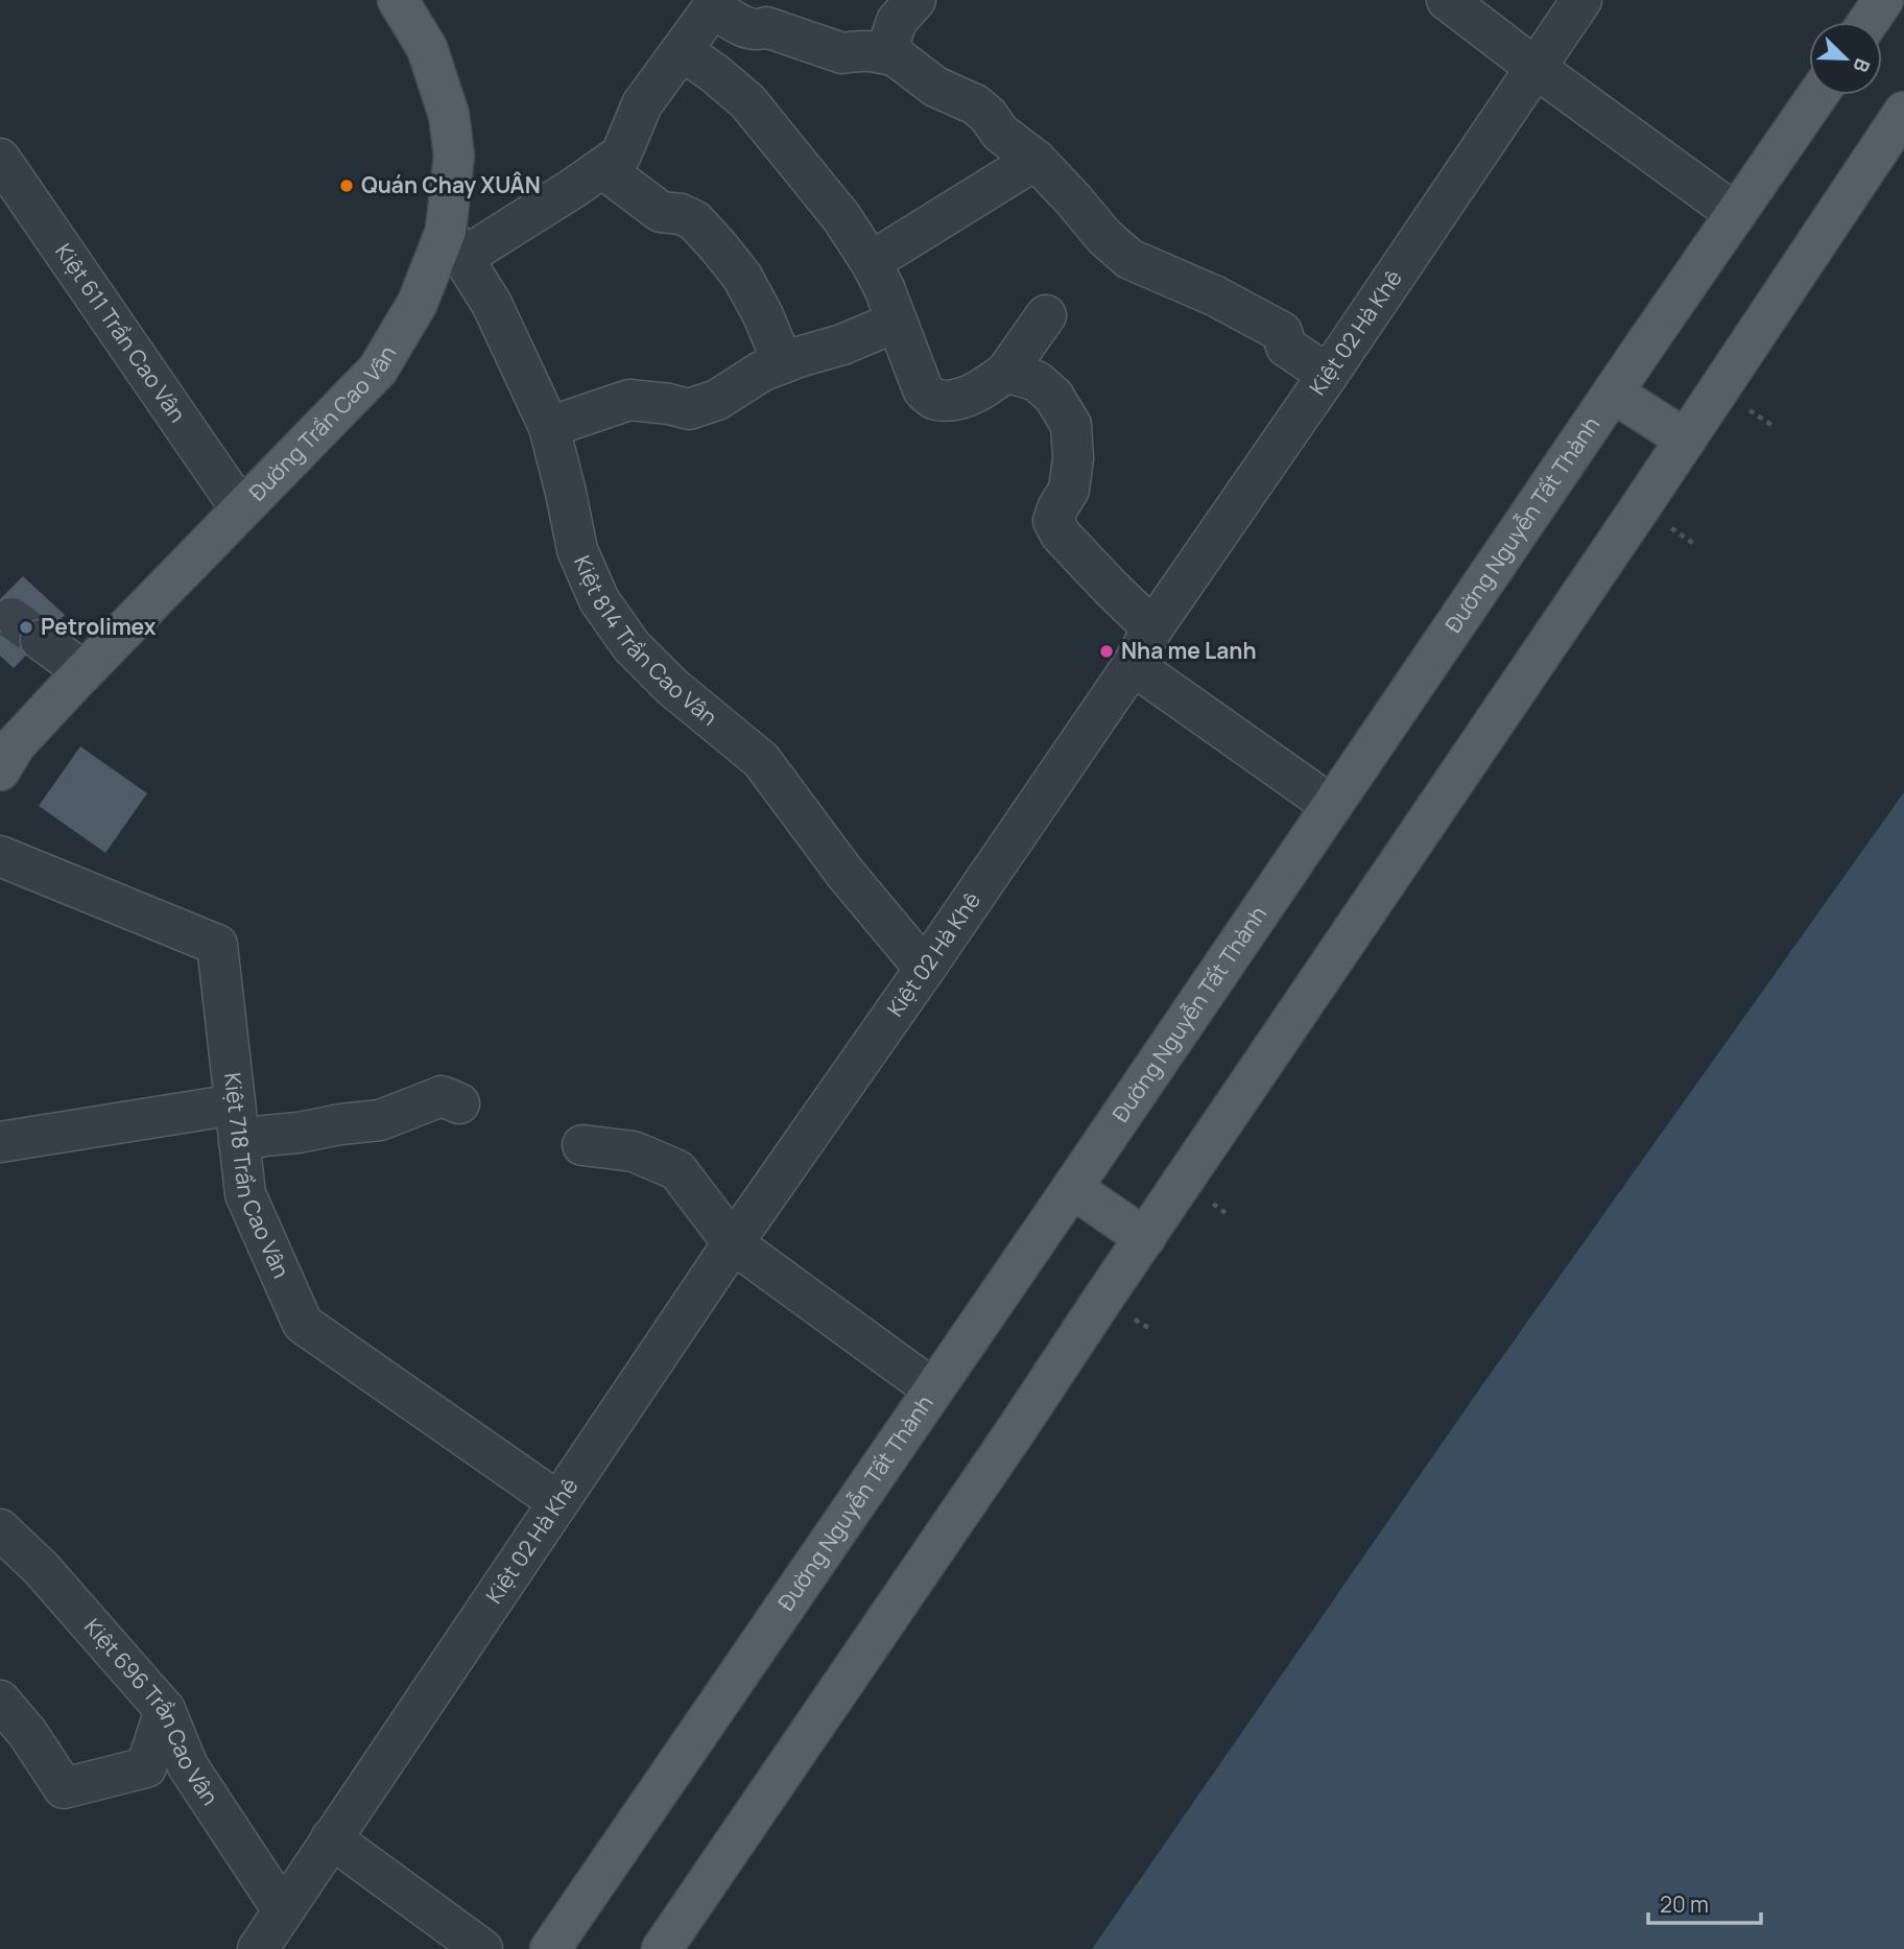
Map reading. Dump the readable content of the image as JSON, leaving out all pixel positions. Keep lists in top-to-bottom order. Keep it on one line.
{"streets":{"main road":["Đường Trần Cao Vân","Đường Nguyễn Tất Thành"],"street":["Kiệt 02 Hà Khê","Kiệt 611 Trần Cao Vân","Kiệt 814 Trần Cao Vân","Kiệt 718 Trần Cao Vân","Kiệt 696 Trần Cao Vân"]},"crossings":[["Kiệt 02 Hà Khê","Kiệt 814 Trần Cao Vân"],["Kiệt 02 Hà Khê","Kiệt 718 Trần Cao Vân"],["Kiệt 02 Hà Khê","Kiệt 696 Trần Cao Vân"],["Kiệt 611 Trần Cao Vân","Đường Trần Cao Vân"],["Đường Trần Cao Vân","Kiệt 814 Trần Cao Vân"]],"places":["Quán Chay XUÂN","Petrolimex","Nha me Lanh"],"scale_bar":"20 m","north":"bottom right"}
